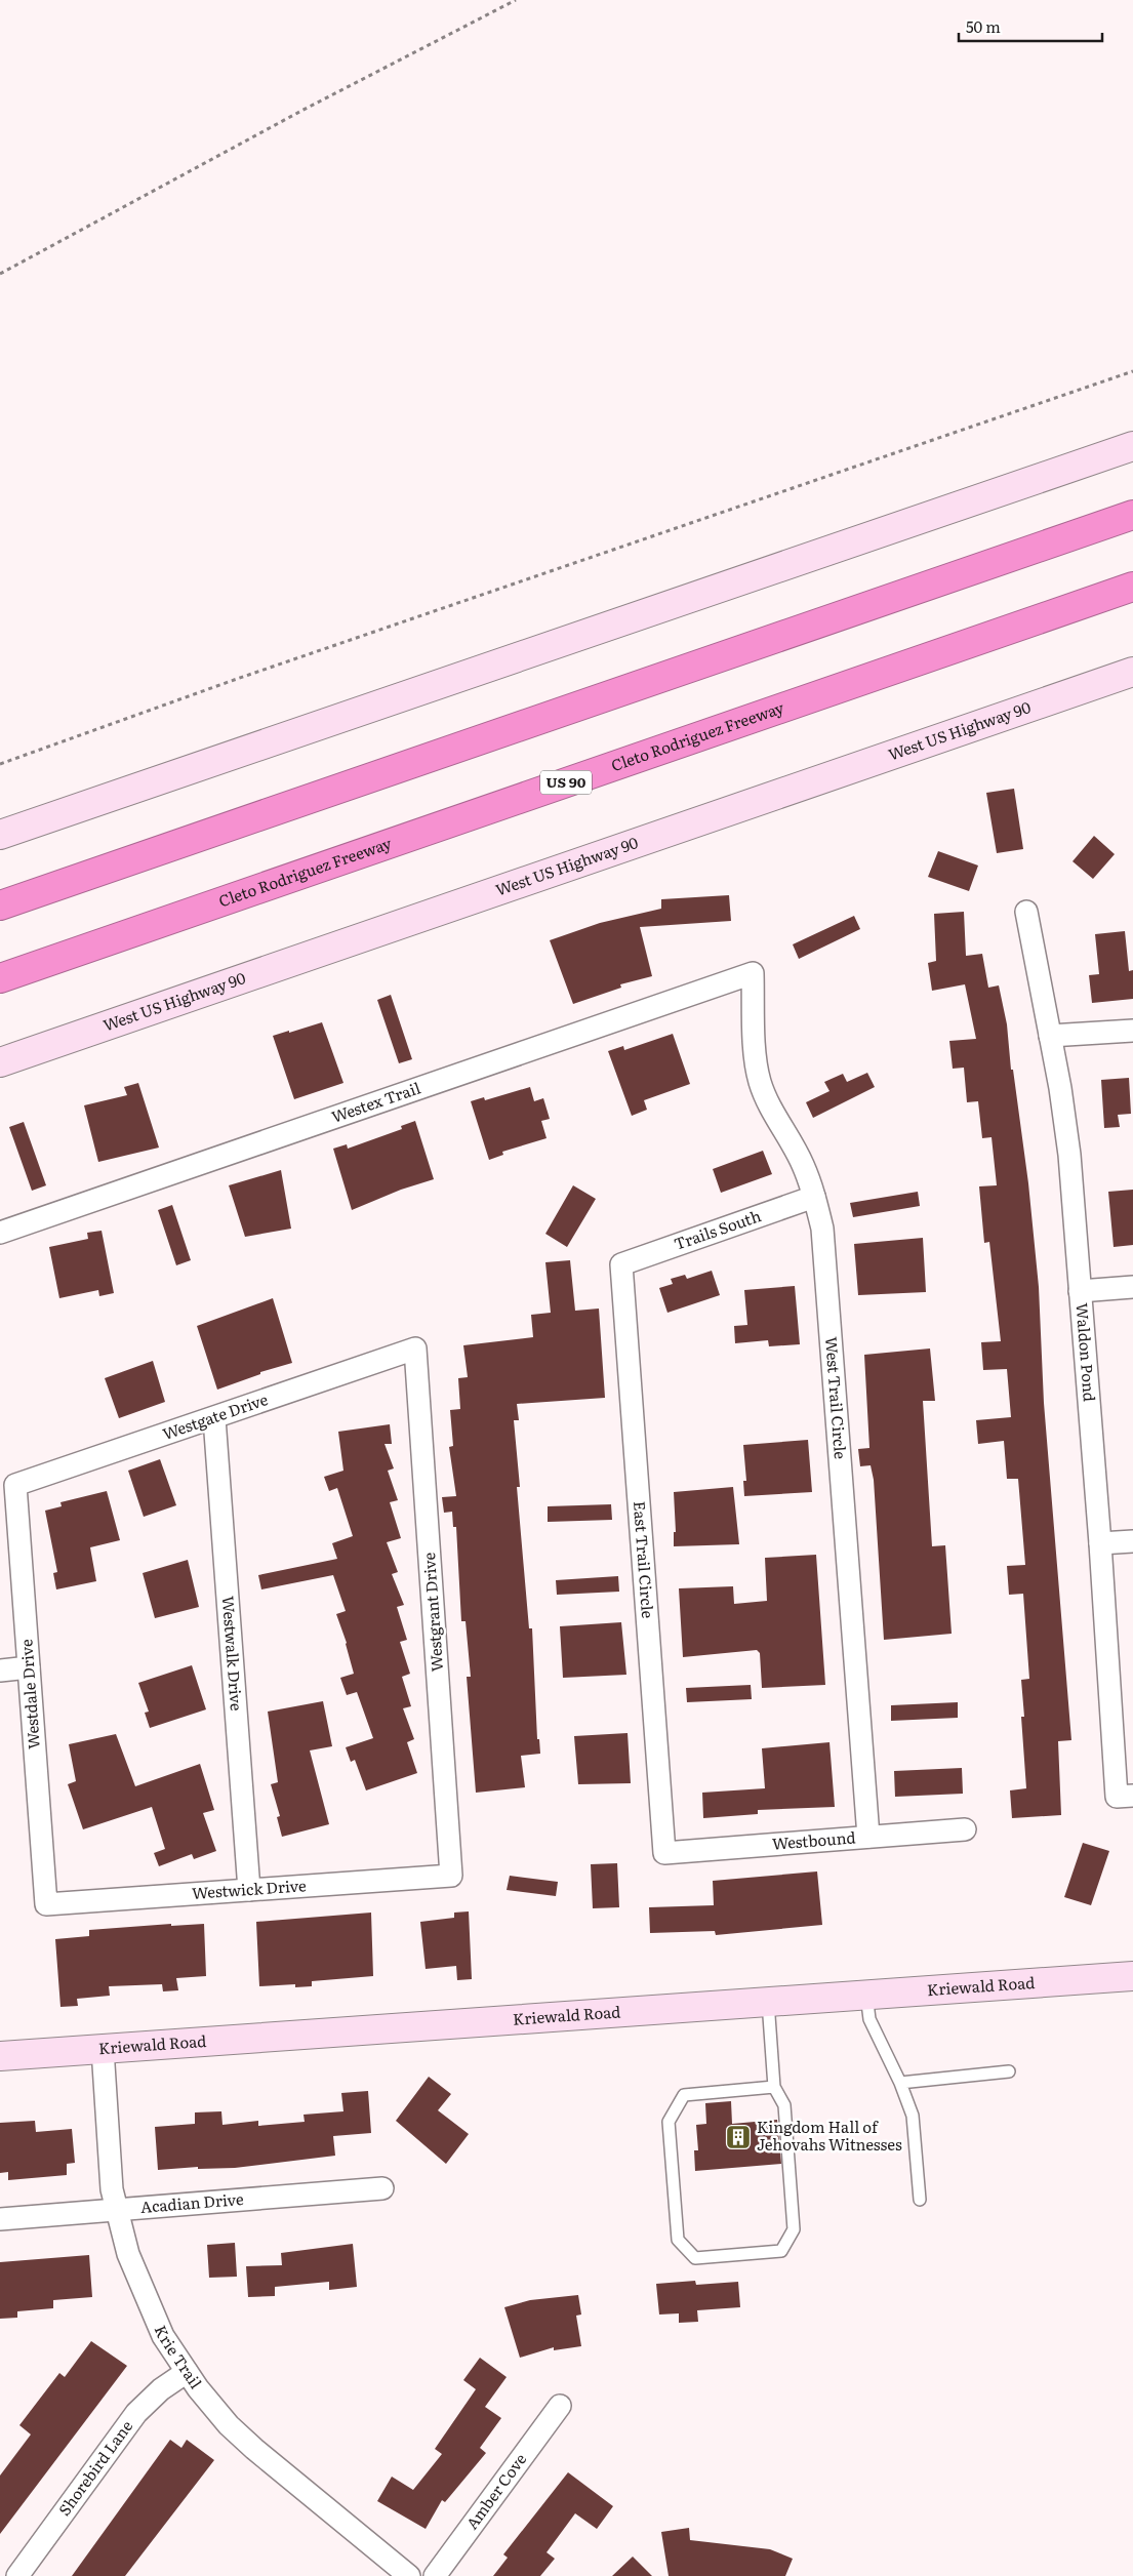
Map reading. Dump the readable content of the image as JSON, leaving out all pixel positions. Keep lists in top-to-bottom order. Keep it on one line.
{"streets":{"highway":["Cleto Rodriguez Freeway","US 90"],"main road":["West US Highway 90","Kriewald Road"],"street":["Westex Trail","Trails South","Waldon Pond","West Trail Circle","Westgate Drive","East Trail Circle","Westgrant Drive","Westwalk Drive","Westdale Drive","Westbound","Westwick Drive","Acadian Drive","Krie Trail","Shorebird Lane","Amber Cove"]},"crossings":[["Westex Trail","West Trail Circle"],["Trails South","West Trail Circle"],["Trails South","East Trail Circle"],["West Trail Circle","Westbound"],["Westgate Drive","Westgrant Drive"],["Westgate Drive","Westwalk Drive"],["Westgate Drive","Westdale Drive"],["East Trail Circle","Westbound"],["Westgrant Drive","Westwick Drive"],["Westwalk Drive","Westwick Drive"],["Westdale Drive","Westwick Drive"],["Kriewald Road","Krie Trail"],["Acadian Drive","Krie Trail"],["Krie Trail","Shorebird Lane"]],"places":{"building":["Kingdom Hall of Jehovahs Witnesses"]},"scale_bar":"50 m"}
